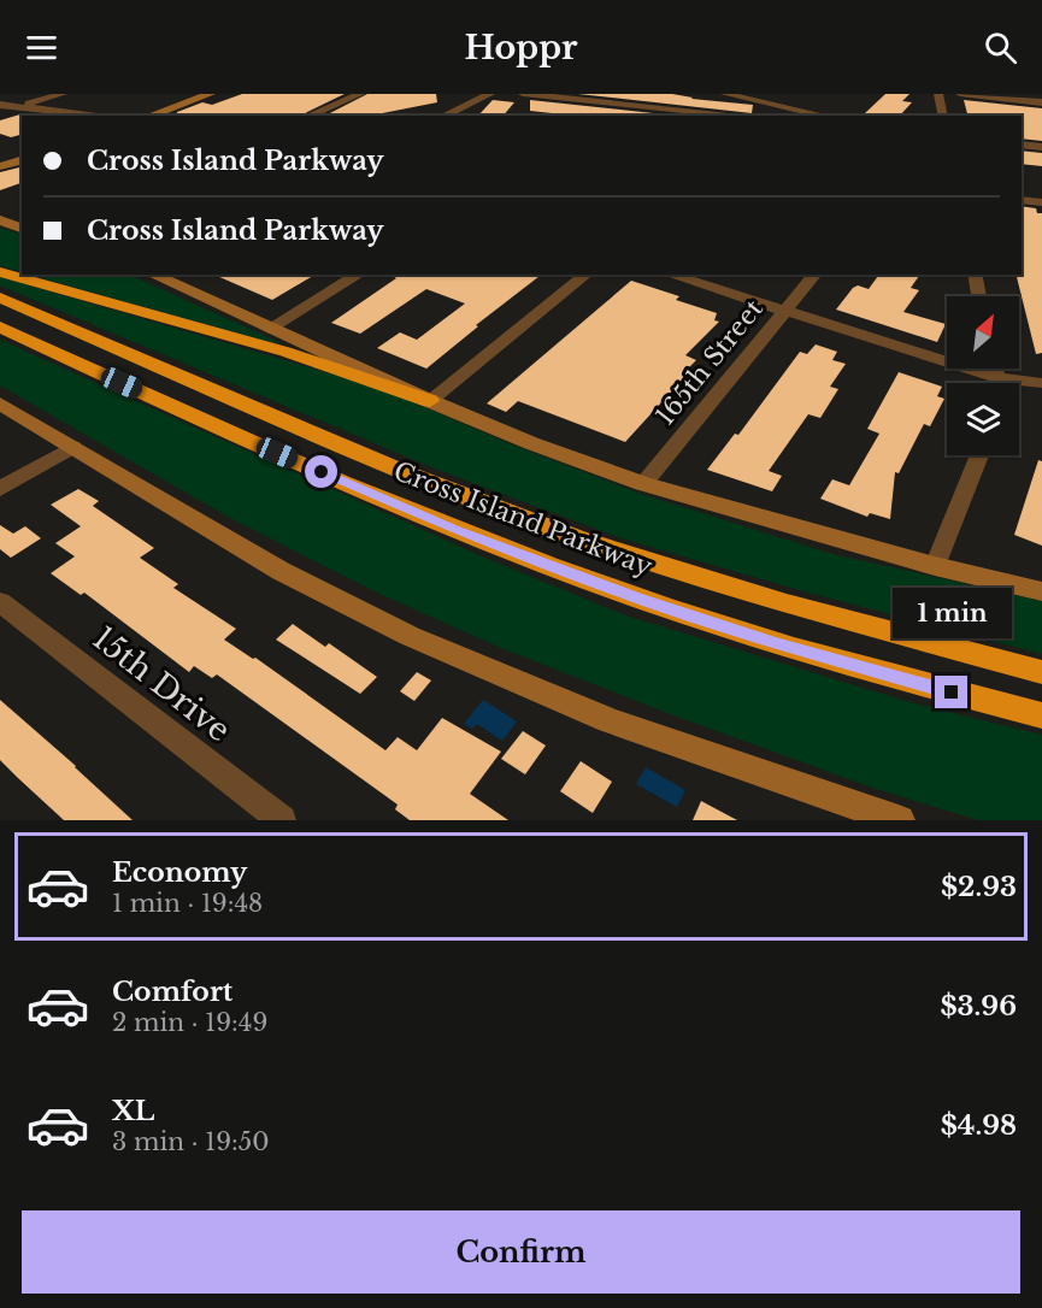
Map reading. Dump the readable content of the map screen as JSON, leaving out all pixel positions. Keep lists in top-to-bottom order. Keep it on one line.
{"streets":{"highway":["Cross Island Parkway"],"street":["165th Street","15th Drive"]},"north":"top right","page":{"header":"Hoppr","banner":["Cross Island Parkway","Cross Island Parkway"],"bubble":"1 min","list":[{"name":"Economy","note":"1 min · 19:48","value":"$2.93"},{"name":"Comfort","note":"2 min · 19:49","value":"$3.96"},{"name":"XL","note":"3 min · 19:50","value":"$4.98"}],"buttons":"Confirm"}}
